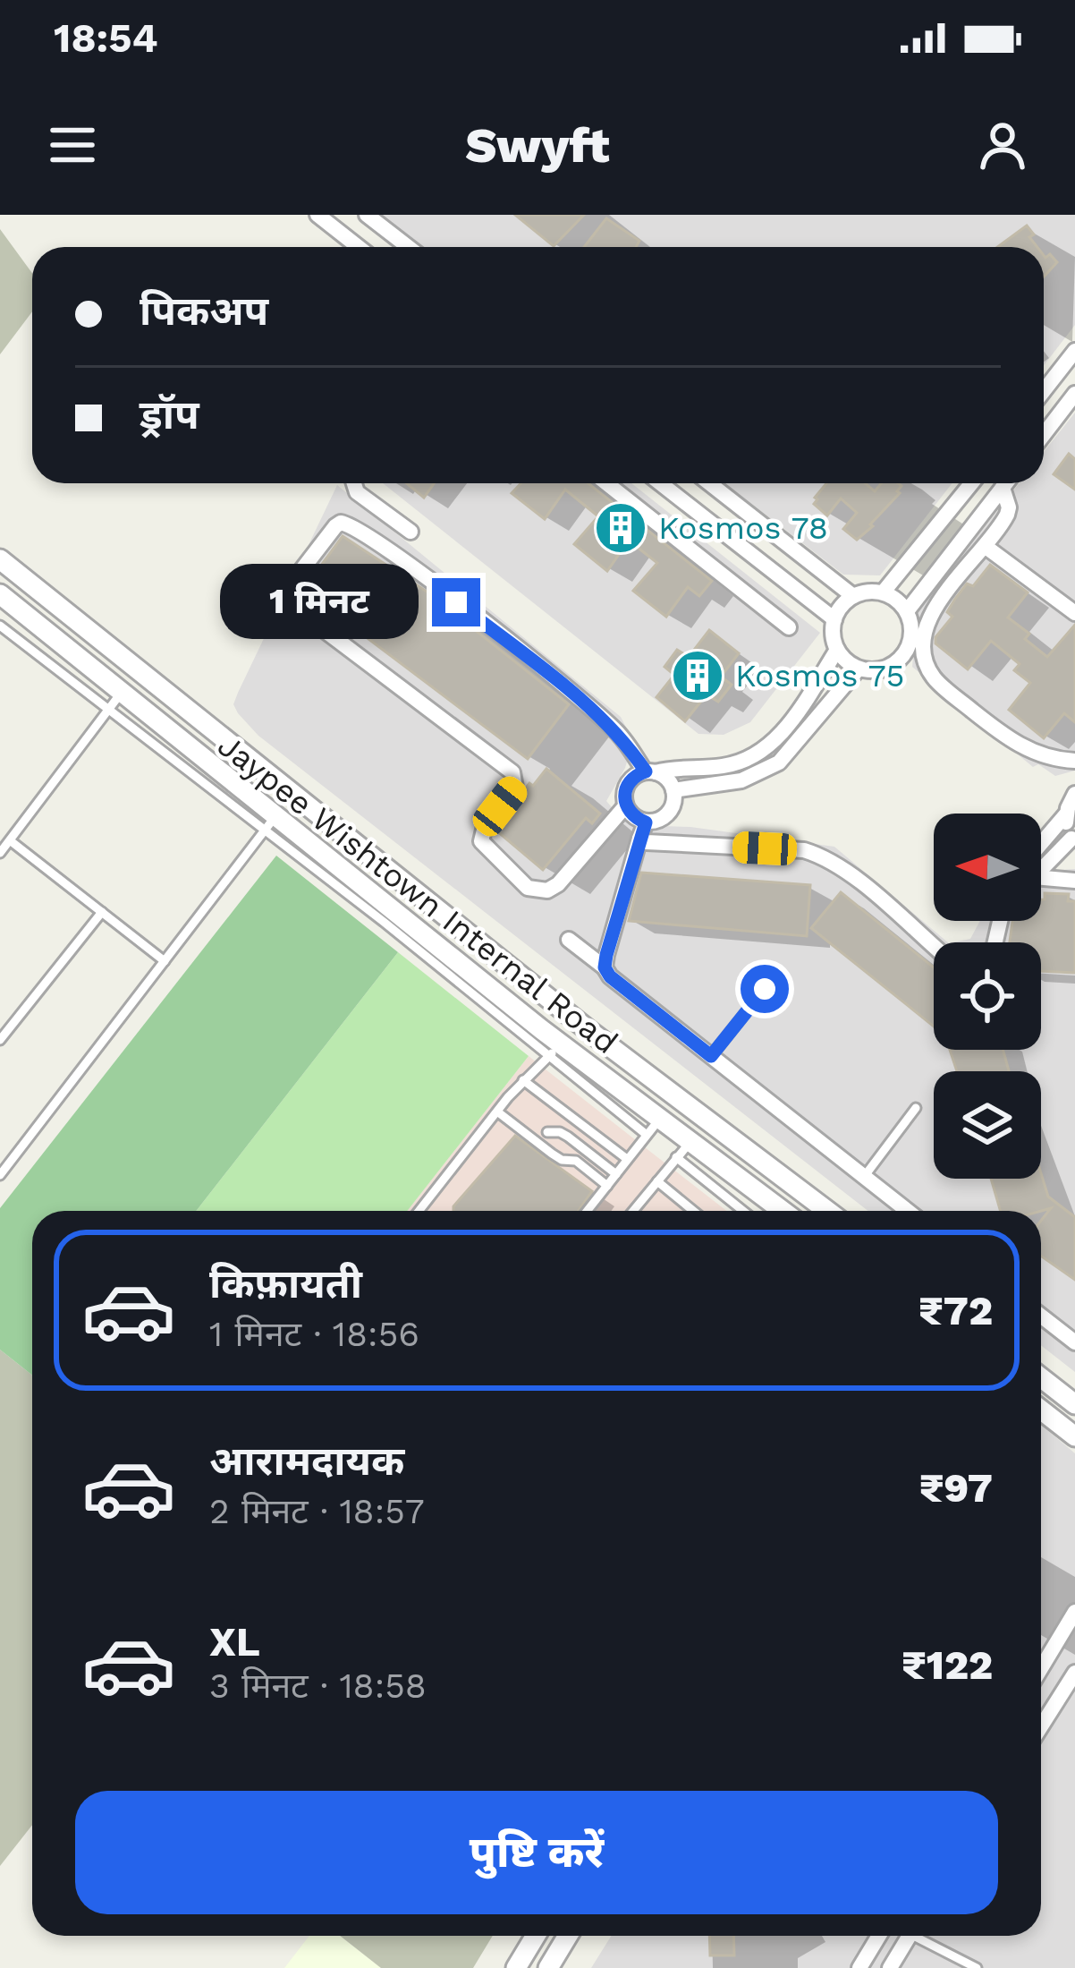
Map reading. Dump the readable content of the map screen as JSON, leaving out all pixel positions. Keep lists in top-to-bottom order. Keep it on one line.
{"streets":{"street":["Jaypee Wishtown Internal Road"]},"places":{"building":["Kosmos 78","Kosmos 75"]},"north":"left","page":{"status":"18:54","header":"Swyft","banner":["पिकअप","ड्रॉप"],"bubble":"1 मिनट","list":[{"name":"किफ़ायती","note":"1 मिनट · 18:56","value":"₹72"},{"name":"आरामदायक","note":"2 मिनट · 18:57","value":"₹97"},{"name":"XL","note":"3 मिनट · 18:58","value":"₹122"}],"buttons":"पुष्टि करें"}}
